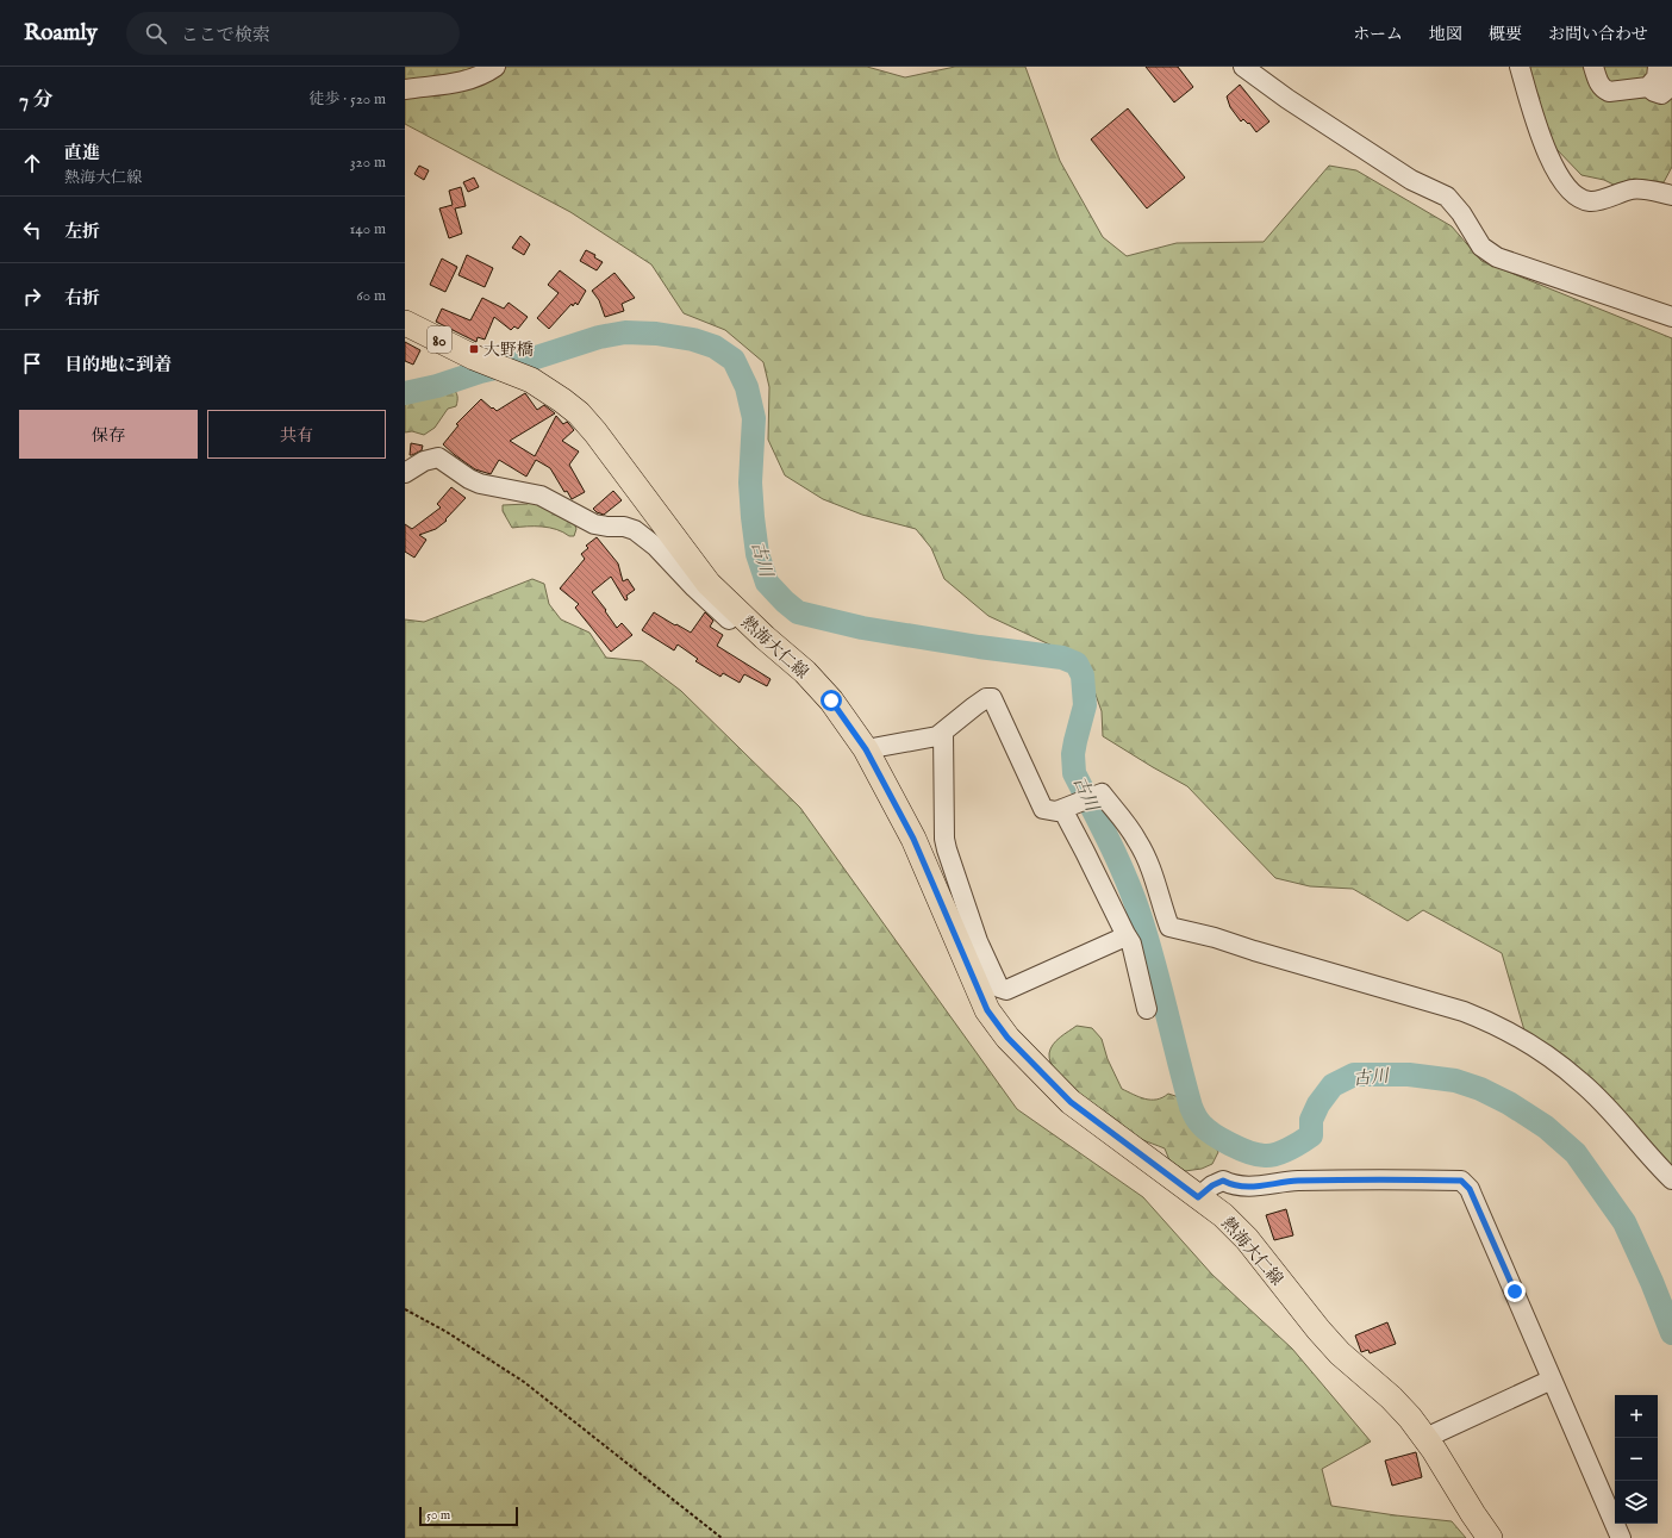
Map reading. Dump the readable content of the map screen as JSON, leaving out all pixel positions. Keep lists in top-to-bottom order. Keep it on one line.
{"streets":{"main road":["80","熱海大仁線"]},"water":["古川"],"places":{"transit":["大野橋"]},"scale_bar":"50 m","page":{"header":"Roamly","search":"ここで検索","nav":["ホーム","地図","概要","お問い合わせ"],"heading":["7 分","徒歩 · 520 m"],"list":[["直進","熱海大仁線","320 m"],["左折","140 m"],["右折","60 m"],"目的地に到着"],"buttons":["保存","共有"],"map_buttons":["+","−"],"scale":"50 m"}}
